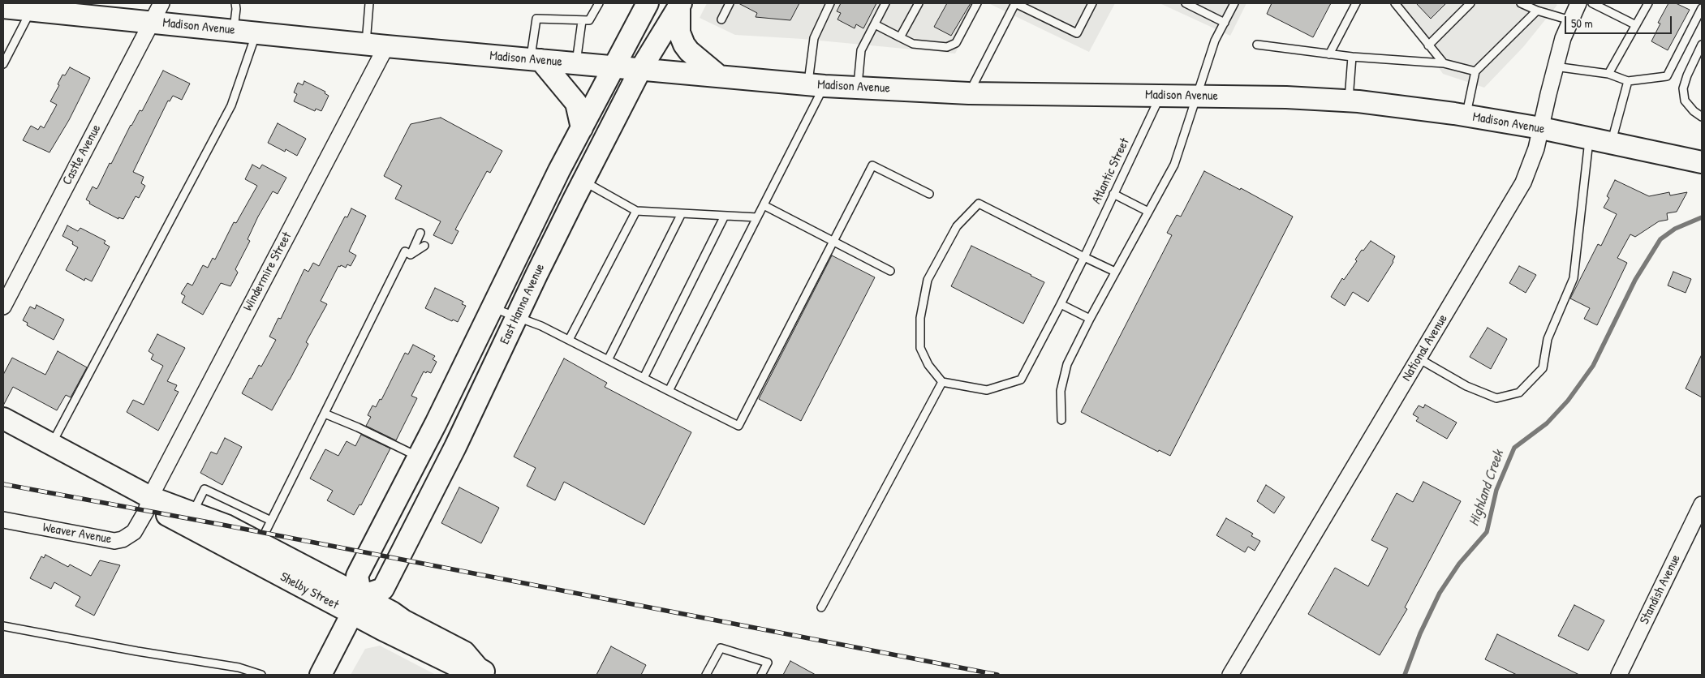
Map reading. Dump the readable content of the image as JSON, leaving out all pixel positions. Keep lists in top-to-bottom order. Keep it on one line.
{"streets":{"main road":["Madison Avenue","East Hanna Avenue","Shelby Street"],"street":["Castle Avenue","Windermire Street","National Avenue","Weaver Avenue","Standish Avenue"],"lane":["Atlantic Street"]},"crossings":[["Madison Avenue","Castle Avenue"],["Madison Avenue","Atlantic Street"],["Madison Avenue","Windermire Street"],["Madison Avenue","East Hanna Avenue"],["Madison Avenue","National Avenue"],["Windermire Street","Weaver Avenue"],["Windermire Street","Shelby Street"],["East Hanna Avenue","Shelby Street"],["Weaver Avenue","Shelby Street"]],"water":["Highland Creek"],"scale_bar":"50 m"}
